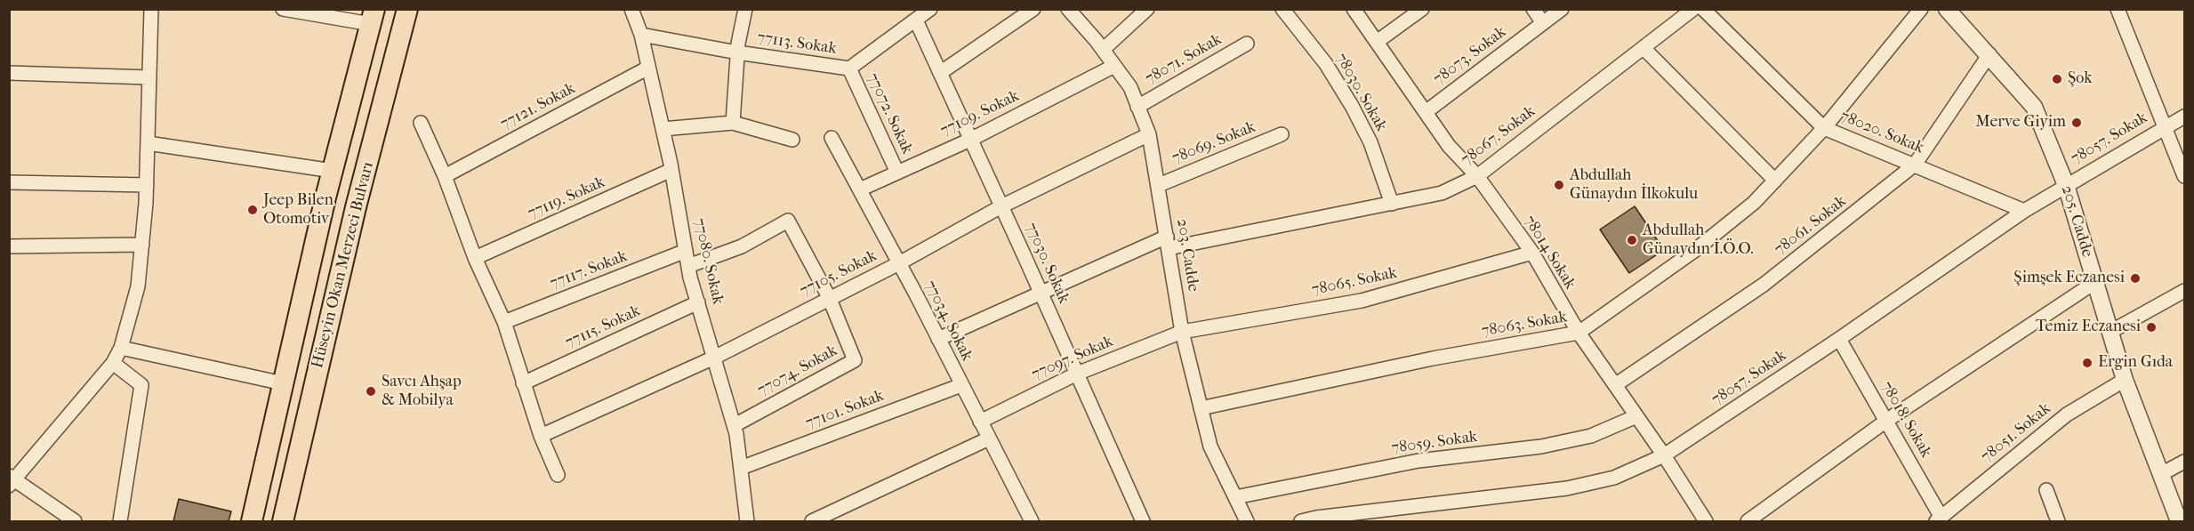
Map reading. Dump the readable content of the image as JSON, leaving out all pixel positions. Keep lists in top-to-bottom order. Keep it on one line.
{"streets":{"main road":["Hüseyin Okan Merzeci Bulvarı"],"street":["77113. Sokak","78073. Sokak","78071. Sokak","78030. Sokak","77121. Sokak","77072. Sokak","77109. Sokak","78020. Sokak","78067. Sokak","78057. Sokak","78069. Sokak","77119. Sokak","205. Cadde","78061. Sokak","78014 Sokak","203. Cadde","77080. Sokak","77030. Sokak","77117. Sokak","77105. Sokak","78065. Sokak","77034. Sokak","78063. Sokak","77115. Sokak","77097. Sokak","77074. Sokak","77101. Sokak","78018. Sokak","78051. Sokak","78059. Sokak"]},"crossings":[["77113. Sokak","77072. Sokak"],["77113. Sokak","77080. Sokak"],["77113. Sokak","77030. Sokak"],["78073. Sokak","78014 Sokak"],["78071. Sokak","203. Cadde"],["78030. Sokak","78067. Sokak"],["77121. Sokak","77080. Sokak"],["77072. Sokak","77109. Sokak"],["77109. Sokak","203. Cadde"],["77109. Sokak","77030. Sokak"],["77109. Sokak","77034. Sokak"],["78020. Sokak","78057. Sokak"],["78020. Sokak","78061. Sokak"],["78020. Sokak","78063. Sokak"],["78067. Sokak","78014 Sokak"],["78067. Sokak","203. Cadde"],["78067. Sokak","77030. Sokak"],["78067. Sokak","77034. Sokak"],["78057. Sokak","205. Cadde"],["78057. Sokak","78014 Sokak"],["78057. Sokak","78018. Sokak"],["78069. Sokak","203. Cadde"],["77119. Sokak","77080. Sokak"],["205. Cadde","78061. Sokak"],["205. Cadde","78051. Sokak"],["78061. Sokak","78014 Sokak"],["78014 Sokak","78065. Sokak"],["78014 Sokak","78063. Sokak"],["78014 Sokak","78059. Sokak"],["203. Cadde","77105. Sokak"],["203. Cadde","78065. Sokak"],["203. Cadde","78063. Sokak"],["203. Cadde","77097. Sokak"],["203. Cadde","78059. Sokak"],["77080. Sokak","77117. Sokak"],["77080. Sokak","77105. Sokak"],["77080. Sokak","77115. Sokak"],["77080. Sokak","77074. Sokak"],["77080. Sokak","77101. Sokak"],["77030. Sokak","77105. Sokak"],["77030. Sokak","77097. Sokak"],["77105. Sokak","77034. Sokak"],["77105. Sokak","77074. Sokak"],["78065. Sokak","77097. Sokak"],["77034. Sokak","77097. Sokak"],["77034. Sokak","77101. Sokak"],["78018. Sokak","78051. Sokak"]],"places":["Şok","Merve Giyim","Abdullah Günaydın İlkokulu","Jeep Bilen Otomotiv","Abdullah Günaydın İ.Ö.O.","Şimşek Eczanesi","Temiz Eczanesi","Ergin Gıda","Savcı Ahşap & Mobilya"]}
